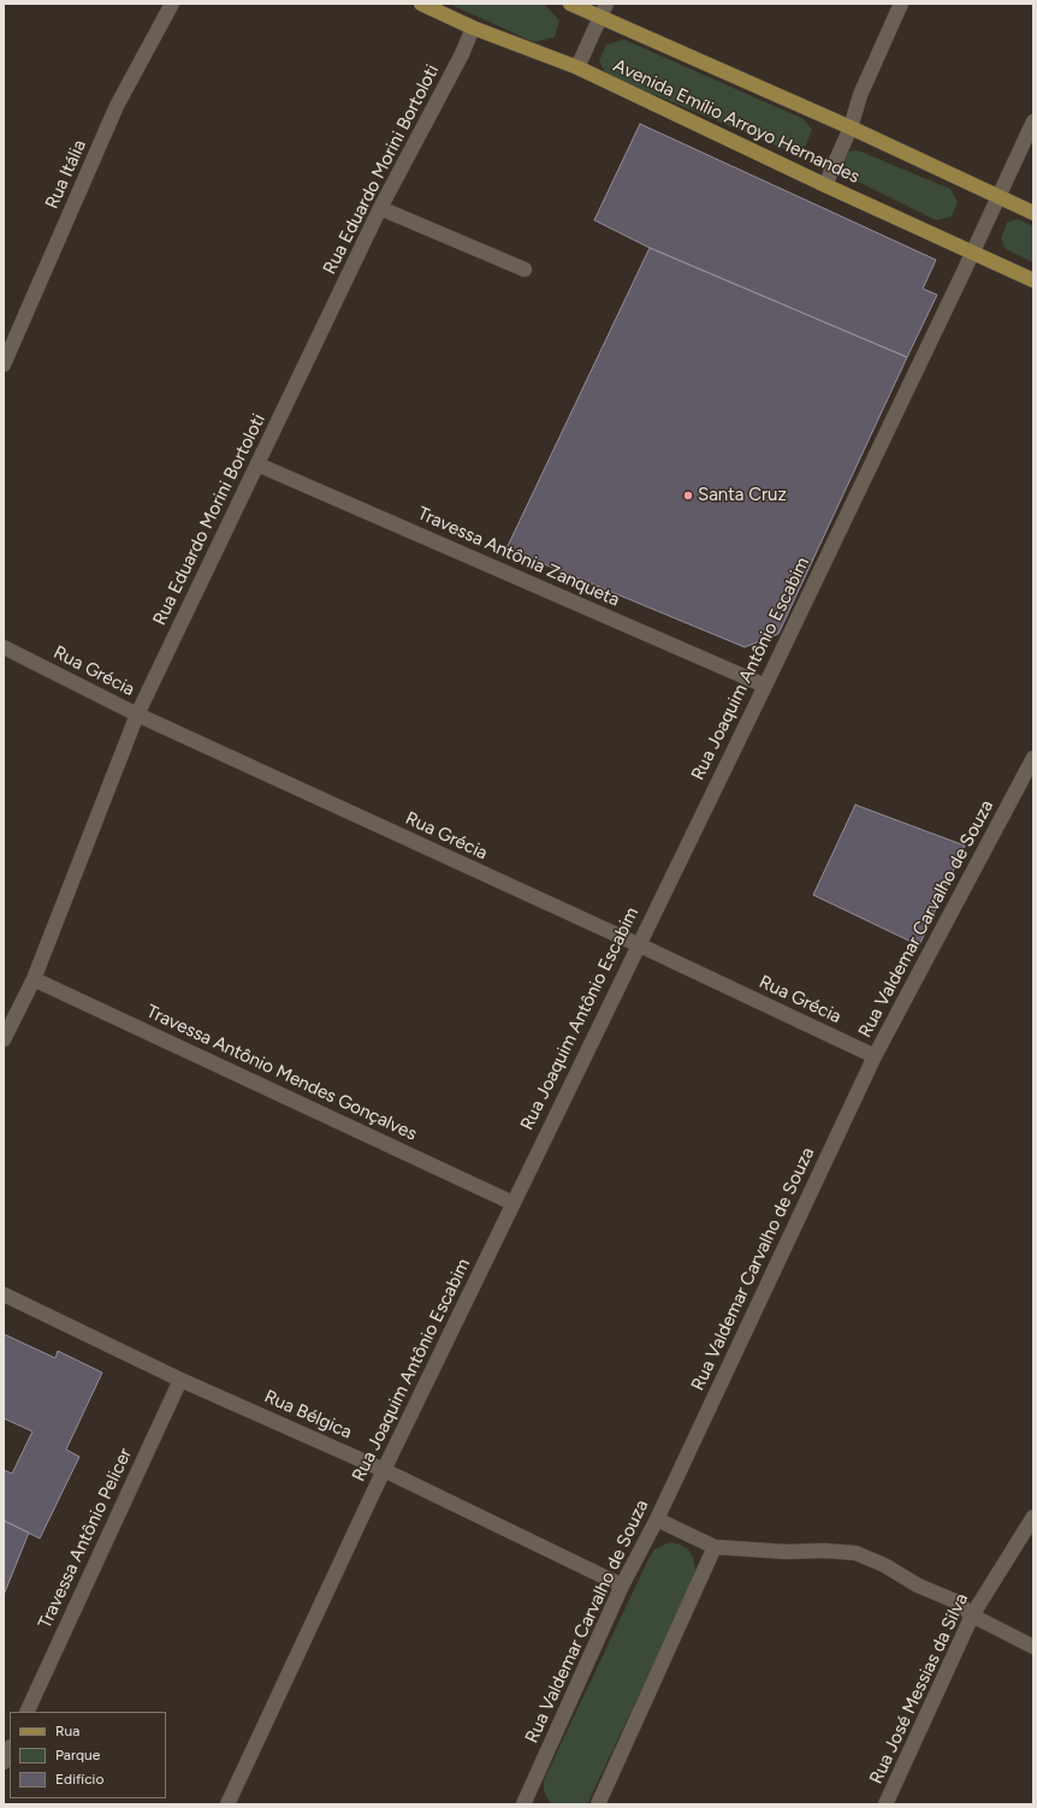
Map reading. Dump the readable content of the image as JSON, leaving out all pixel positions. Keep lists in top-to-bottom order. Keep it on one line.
{"streets":{"main road":["Avenida Emílio Arroyo Hernandes"],"street":["Rua Eduardo Morini Bortoloti","Rua Itália","Travessa Antônia Zanqueta","Rua Joaquim Antônio Escabim","Rua Grécia","Rua Valdemar Carvalho de Souza","Travessa Antônio Mendes Gonçalves","Rua Bélgica","Travessa Antônio Pelicer","Rua José Messias da Silva"]},"crossings":[["Avenida Emílio Arroyo Hernandes","Rua Eduardo Morini Bortoloti"],["Avenida Emílio Arroyo Hernandes","Rua Joaquim Antônio Escabim"],["Rua Eduardo Morini Bortoloti","Travessa Antônia Zanqueta"],["Rua Eduardo Morini Bortoloti","Rua Grécia"],["Rua Eduardo Morini Bortoloti","Travessa Antônio Mendes Gonçalves"],["Travessa Antônia Zanqueta","Rua Joaquim Antônio Escabim"],["Rua Joaquim Antônio Escabim","Rua Grécia"],["Rua Joaquim Antônio Escabim","Travessa Antônio Mendes Gonçalves"],["Rua Joaquim Antônio Escabim","Rua Bélgica"],["Rua Grécia","Rua Valdemar Carvalho de Souza"],["Rua Valdemar Carvalho de Souza","Rua Bélgica"],["Rua Bélgica","Travessa Antônio Pelicer"]],"places":["Santa Cruz"],"legend":["Rua","Parque","Edifício"]}
